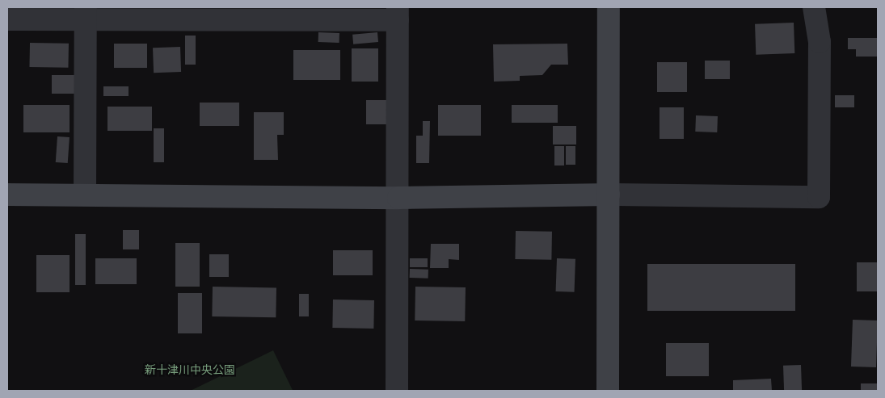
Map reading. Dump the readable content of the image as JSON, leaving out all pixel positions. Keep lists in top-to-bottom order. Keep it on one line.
{"parks":["新十津川中央公園"]}
